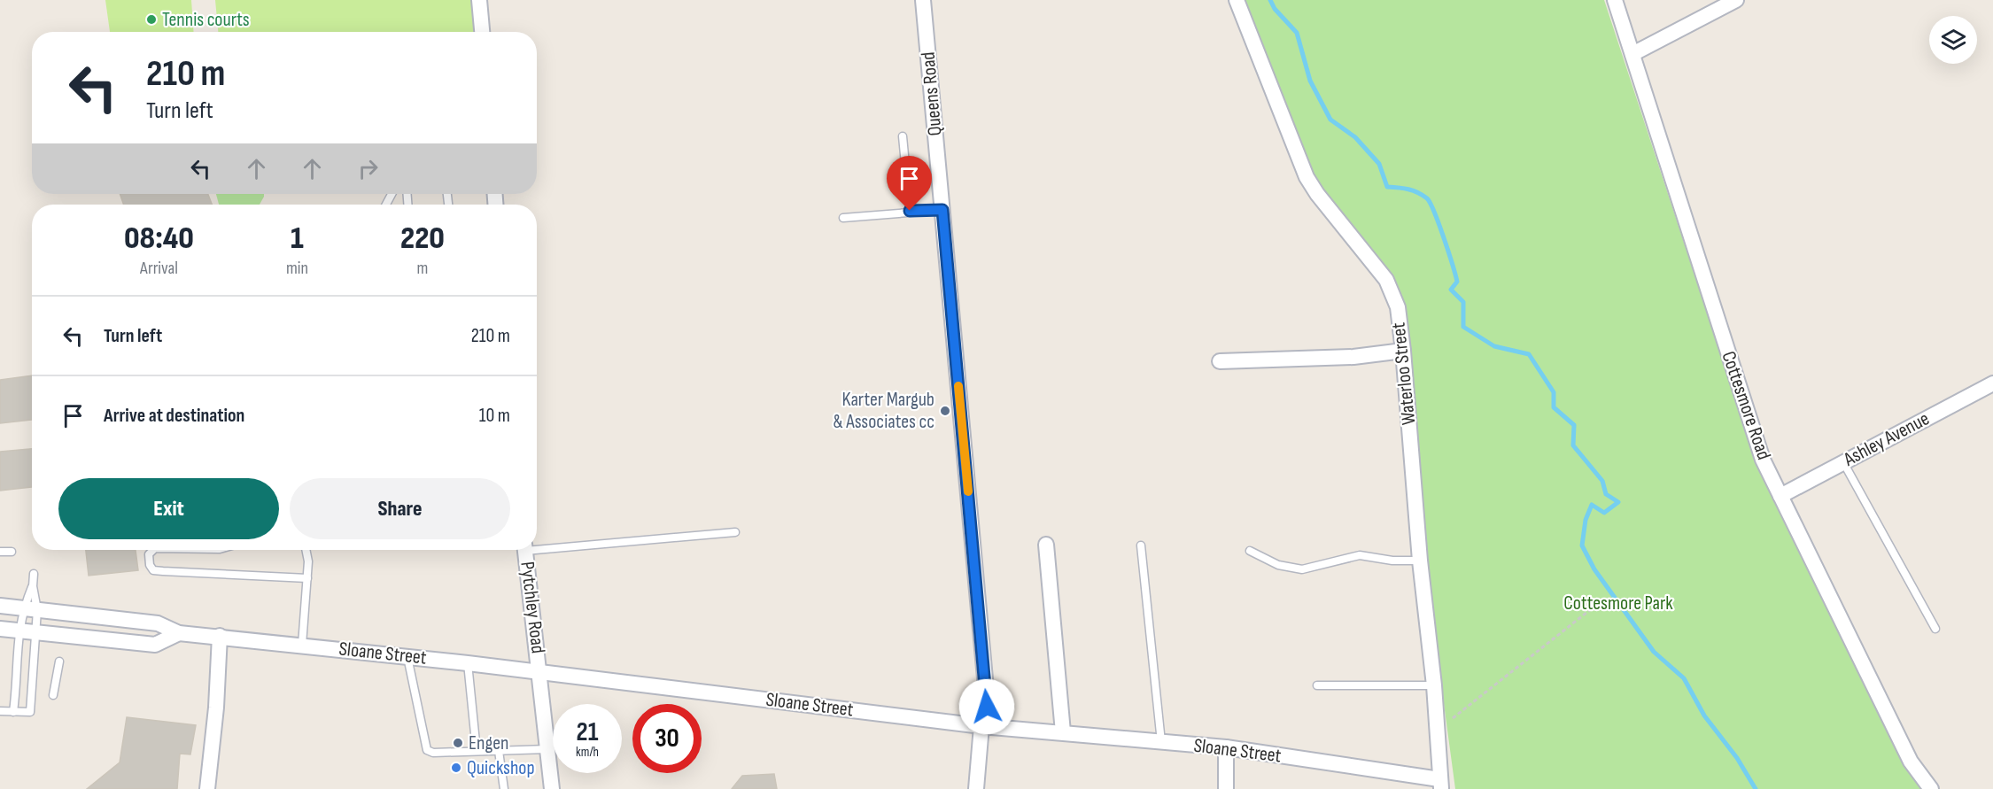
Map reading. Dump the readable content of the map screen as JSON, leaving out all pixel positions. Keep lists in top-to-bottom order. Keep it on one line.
{"streets":{"street":["Queens Road","Waterloo Street","Cottesmore Road","Ashley Avenue","Pytchley Road","Sloane Street"]},"crossings":[["Queens Road","Sloane Street"],["Waterloo Street","Sloane Street"],["Cottesmore Road","Ashley Avenue"],["Pytchley Road","Sloane Street"]],"parks":["Cottesmore Park"],"places":["Tennis courts","Karter Margub & Associates cc","Engen","Quickshop"],"page":{"turn":["210 m","Turn left"],"eta":["08:40","Arrival","1","min","220","m"],"list":[{"name":"Turn left","value":"210 m"},{"name":"Arrive at destination","value":"10 m"}],"buttons":["Exit","Share"],"speed":"21 km/h","limit":"30"}}
